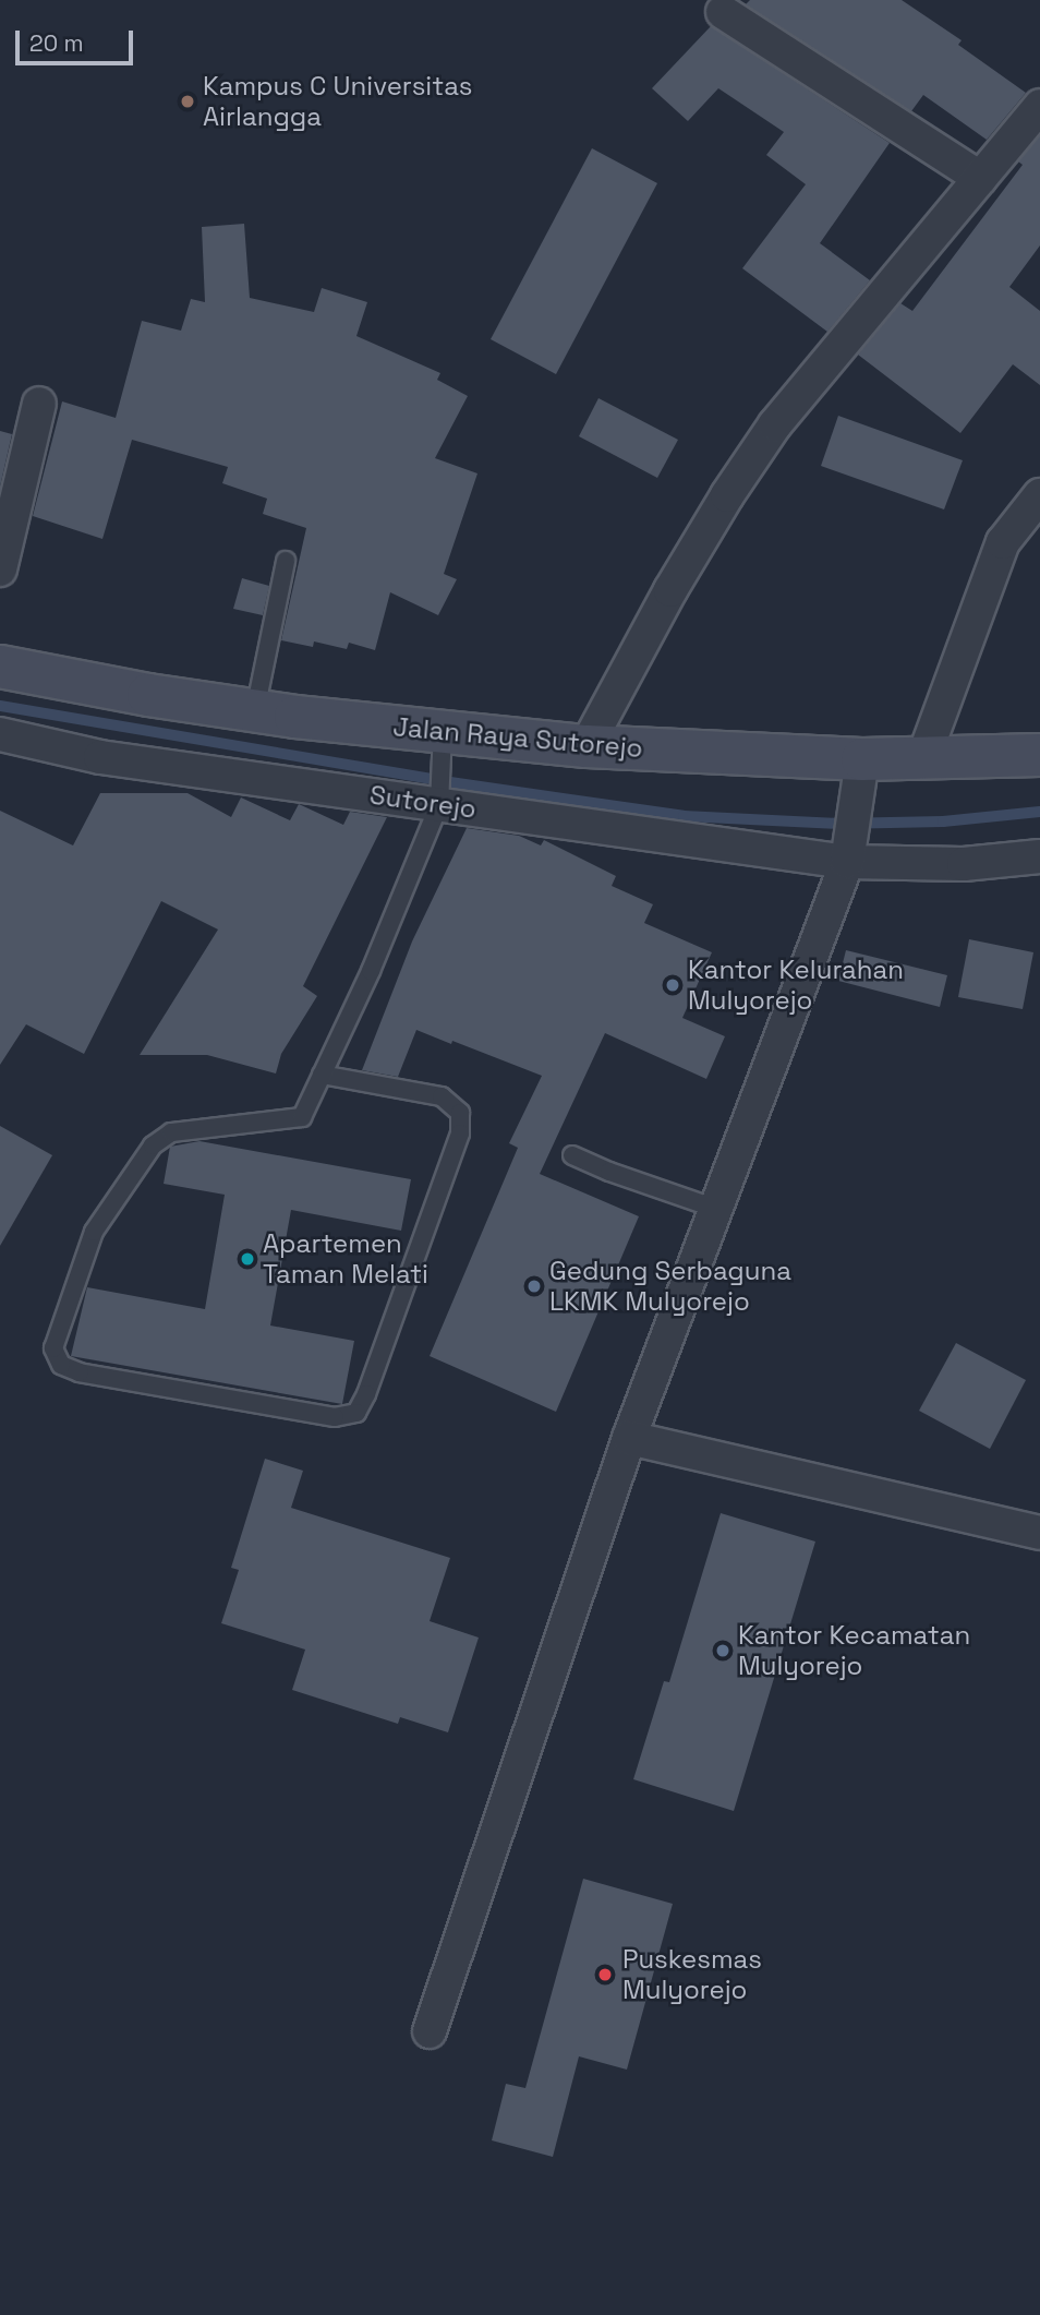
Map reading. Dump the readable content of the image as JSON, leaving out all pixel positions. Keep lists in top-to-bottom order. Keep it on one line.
{"streets":{"main road":["Jalan Raya Sutorejo"],"street":["Sutorejo"]},"places":["Kampus C Universitas Airlangga","Kantor Kelurahan Mulyorejo","Apartemen Taman Melati","Gedung Serbaguna LKMK Mulyorejo","Kantor Kecamatan Mulyorejo","Puskesmas Mulyorejo"],"scale_bar":"20 m"}
